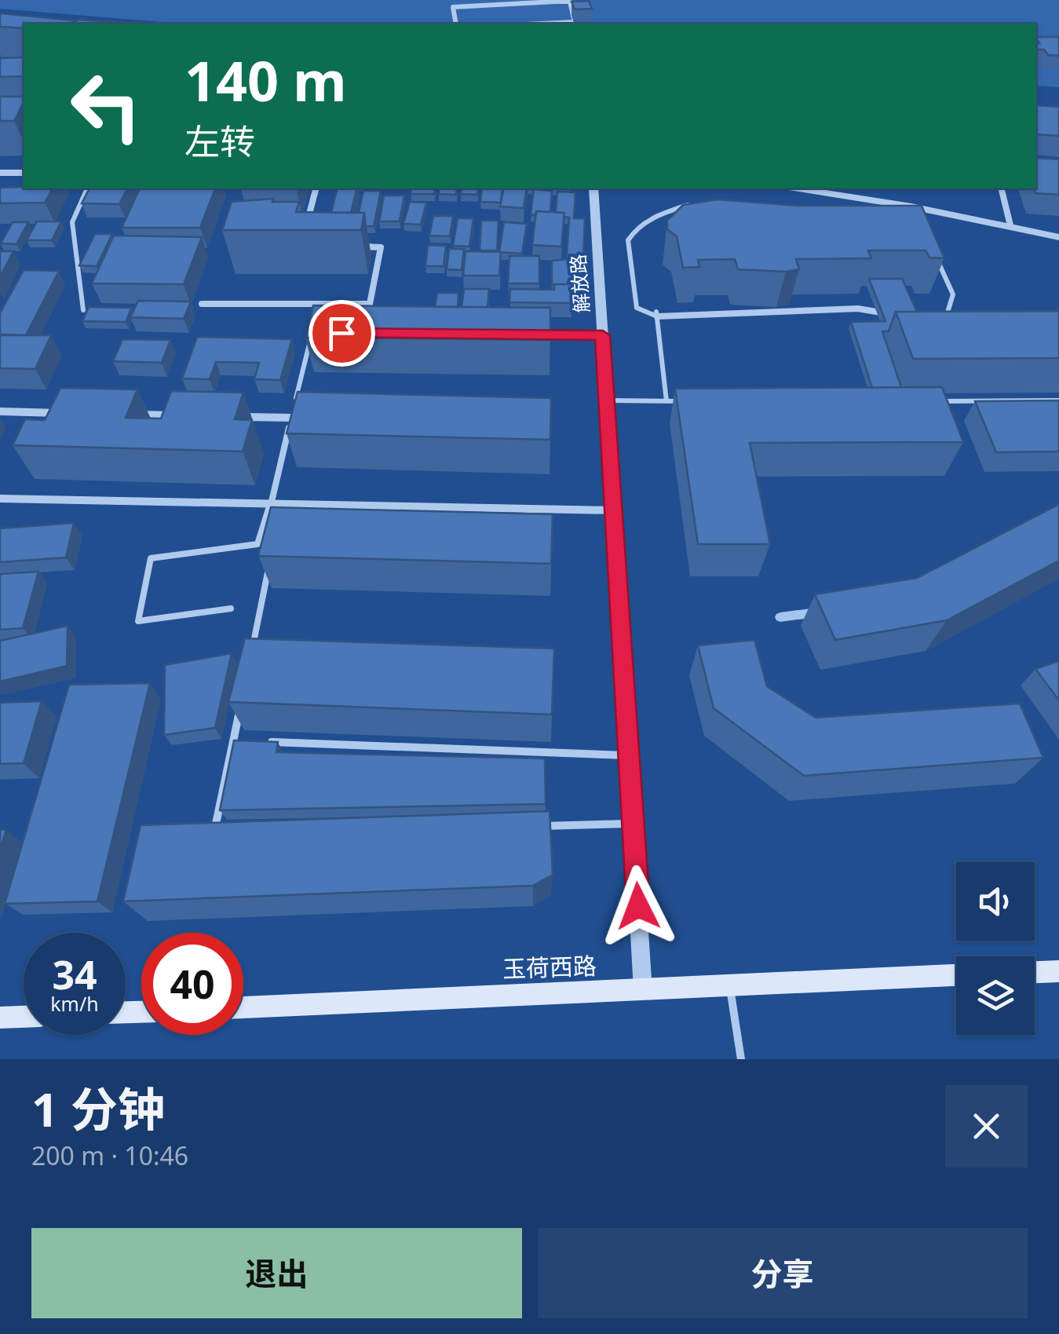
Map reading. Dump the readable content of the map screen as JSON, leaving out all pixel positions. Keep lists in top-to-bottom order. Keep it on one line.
{"streets":{"main road":["玉荷西路"],"street":["解放路"]},"crossings":[["解放路","玉荷西路"]],"page":{"turn":["140 m","左转"],"speed":"34 km/h","limit":"40","heading":["1 分钟","200 m · 10:46"],"buttons":["退出","分享"]}}
